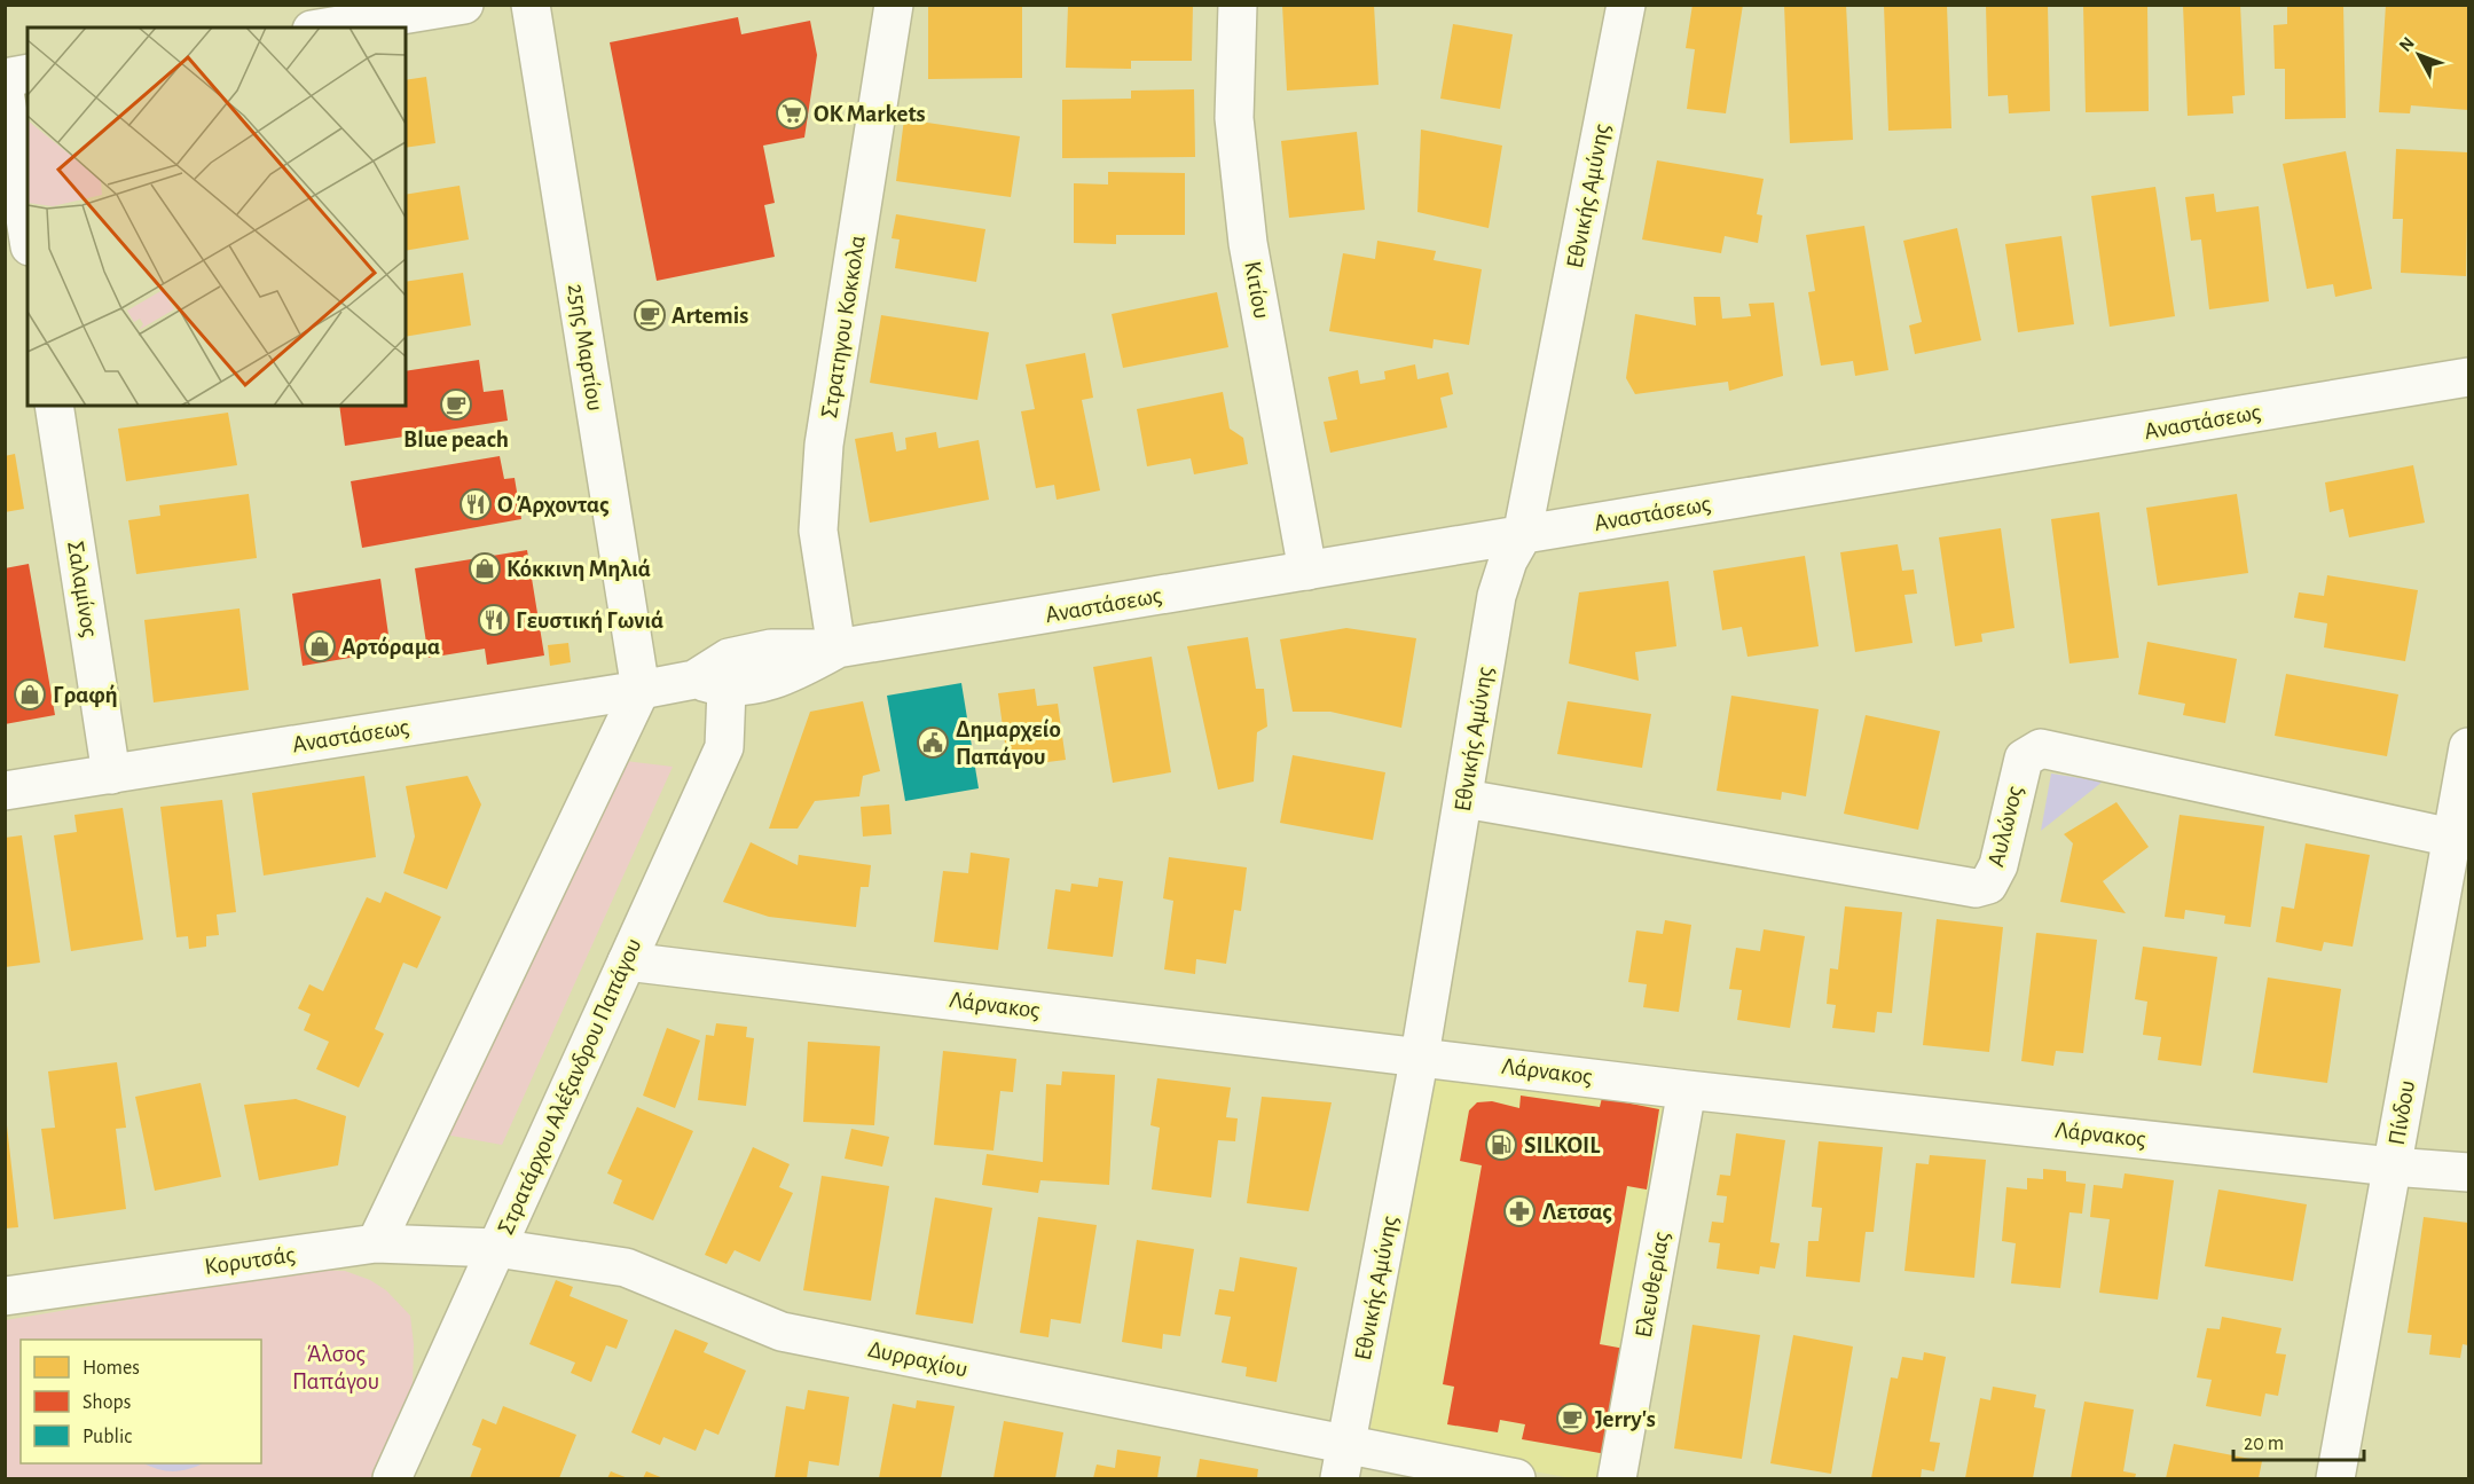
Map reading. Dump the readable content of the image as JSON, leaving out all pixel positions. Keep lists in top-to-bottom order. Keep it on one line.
{"streets":{"street":["Εθνικής Αμύνης","Κιτίου","Στρατηγου Κοκκολα","25ης Μαρτίου","Αναστάσεως","Σαλαμίνος","Αυλώνος","Λάρνακος","Στρατάρχου Αλέξανδρου Παπάγου","Πίνδου","Κορυτσάς","Ελευθερίας","Δυρραχίου"]},"crossings":[["Εθνικής Αμύνης","Αναστάσεως"],["Εθνικής Αμύνης","Αυλώνος"],["Εθνικής Αμύνης","Λάρνακος"],["Εθνικής Αμύνης","Δυρραχίου"],["Κιτίου","Αναστάσεως"],["Στρατηγου Κοκκολα","Αναστάσεως"],["25ης Μαρτίου","Αναστάσεως"],["Αναστάσεως","Σαλαμίνος"],["Αναστάσεως","Στρατάρχου Αλέξανδρου Παπάγου"],["Αυλώνος","Πίνδου"],["Λάρνακος","Στρατάρχου Αλέξανδρου Παπάγου"],["Λάρνακος","Πίνδου"],["Λάρνακος","Ελευθερίας"],["Στρατάρχου Αλέξανδρου Παπάγου","Κορυτσάς"],["Στρατάρχου Αλέξανδρου Παπάγου","Δυρραχίου"],["Κορυτσάς","Δυρραχίου"]],"parks":["Άλσος Παπάγου"],"places":{"supermarket":["OK Markets"],"cafe":["Artemis","Blue peach","Jerry's"],"restaurant":["Ο Άρχοντας","Γευστική Γωνιά"],"shop":["Κόκκινη Μηλιά","Αρτόραμα","Γραφή"],"public building":["Δημαρχείο Παπάγου"],"fuel station":["SILKOIL"],"pharmacy":["Λετσας"]},"legend":["Homes","Shops","Public"],"scale_bar":"20 m","north":"top left"}
